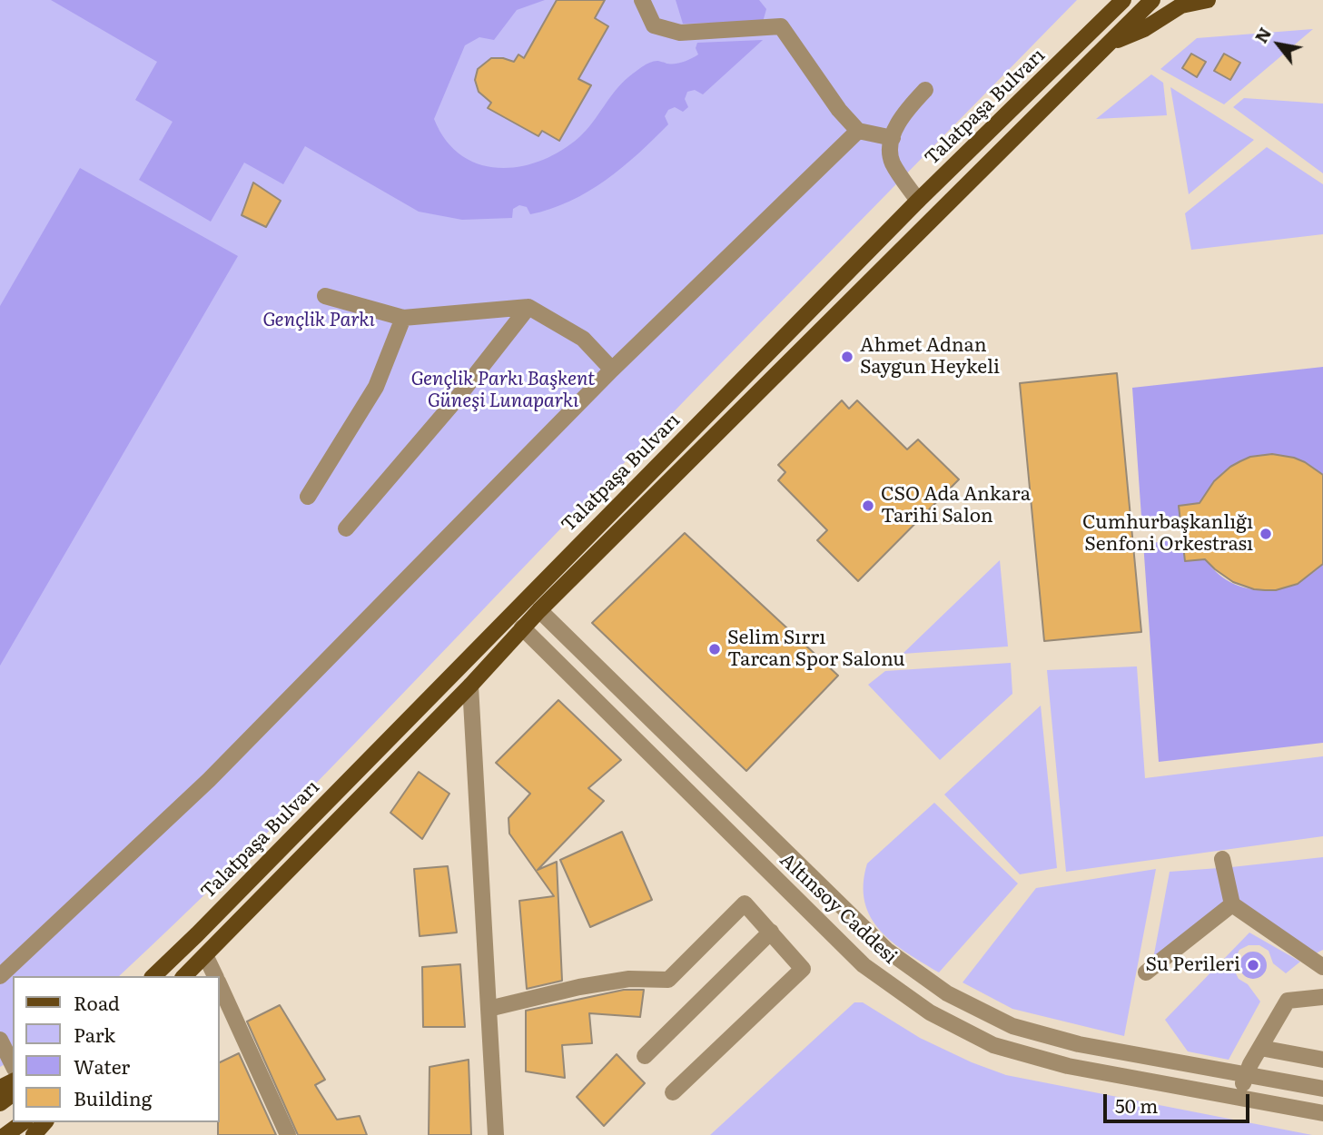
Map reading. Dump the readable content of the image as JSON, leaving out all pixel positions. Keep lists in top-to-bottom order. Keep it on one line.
{"streets":{"main road":["Talatpaşa Bulvarı"],"street":["Altınsoy Caddesi"]},"crossings":[["Talatpaşa Bulvarı","Altınsoy Caddesi"]],"parks":["Gençlik Parkı","Gençlik Parkı Başkent Güneşi Lunaparkı"],"places":["Ahmet Adnan Saygun Heykeli","CSO Ada Ankara Tarihi Salon","Cumhurbaşkanlığı Senfoni Orkestrası","Selim Sırrı Tarcan Spor Salonu","Su Perileri"],"legend":["Road","Park","Water","Building"],"scale_bar":"50 m","north":"top left"}
